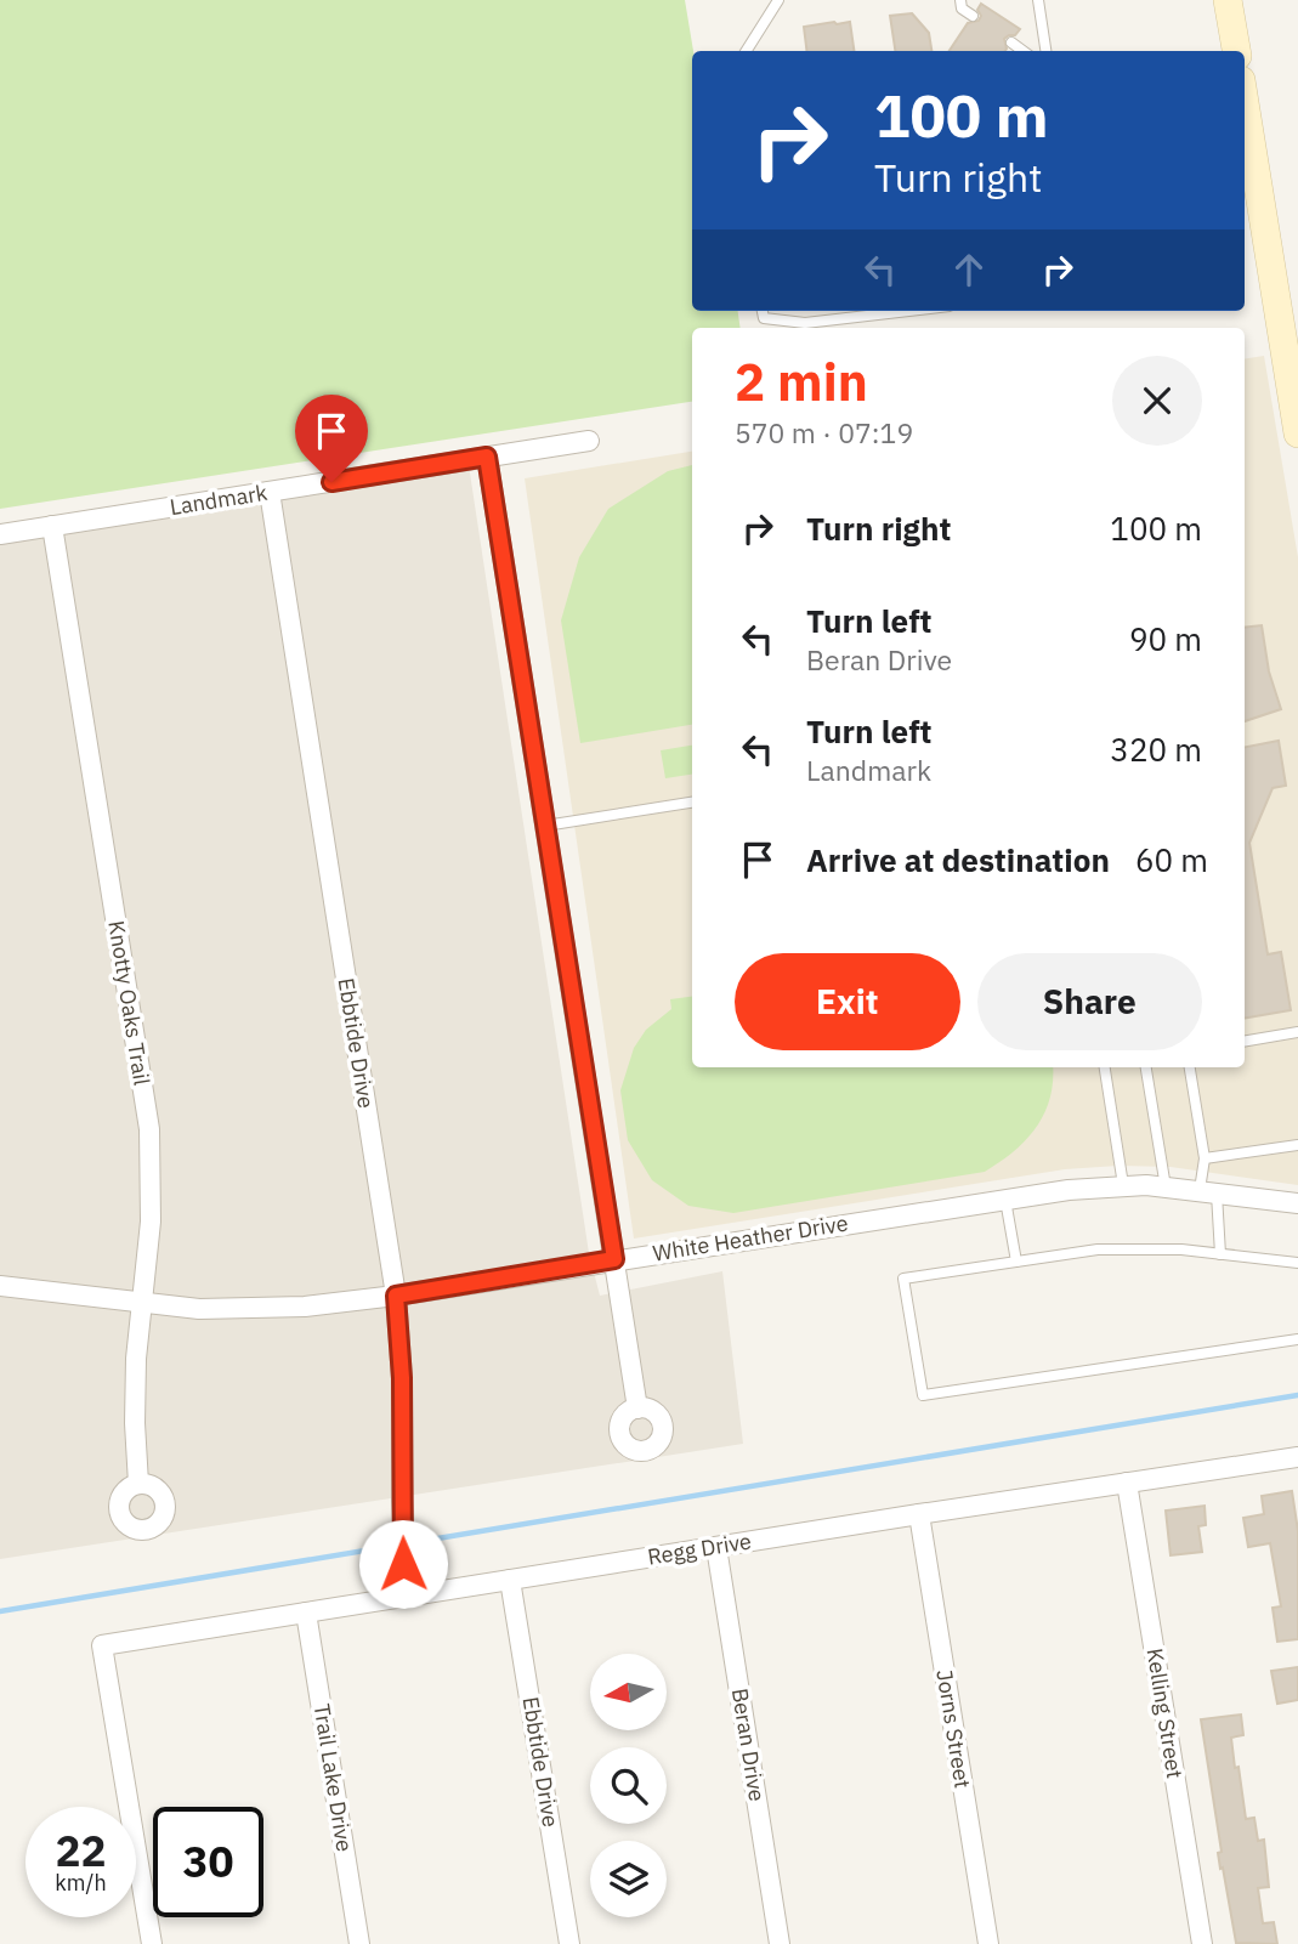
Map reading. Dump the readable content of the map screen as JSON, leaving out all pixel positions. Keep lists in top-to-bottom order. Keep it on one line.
{"streets":{"street":["Landmark","Knotty Oaks Trail","Ebbtide Drive","White Heather Drive","Regg Drive","Kelling Street","Jorns Street","Beran Drive","Trail Lake Drive"]},"crossings":[["Landmark","Knotty Oaks Trail"],["Landmark","Ebbtide Drive"],["Knotty Oaks Trail","White Heather Drive"],["Ebbtide Drive","White Heather Drive"],["Ebbtide Drive","Regg Drive"],["Regg Drive","Kelling Street"],["Regg Drive","Jorns Street"],["Regg Drive","Beran Drive"],["Regg Drive","Trail Lake Drive"]],"north":"left","page":{"turn":["100 m","Turn right"],"heading":["2 min","570 m · 07:19"],"list":[{"name":"Turn right","value":"100 m"},{"name":"Turn left","note":"Beran Drive","value":"90 m"},{"name":"Turn left","note":"Landmark","value":"320 m"},{"name":"Arrive at destination","value":"60 m"}],"buttons":["Exit","Share"],"speed":"22 km/h","limit":"30"}}
